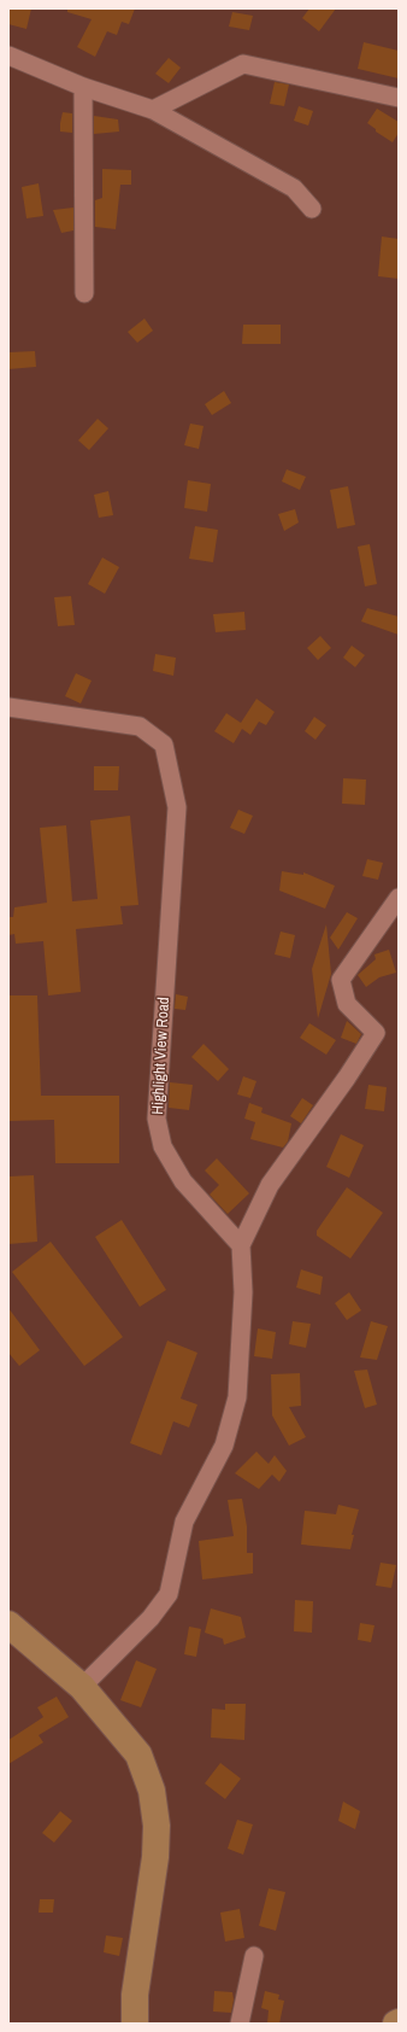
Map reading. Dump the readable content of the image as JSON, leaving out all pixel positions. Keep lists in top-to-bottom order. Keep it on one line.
{"streets":{"street":["Highlight View Road"]}}
